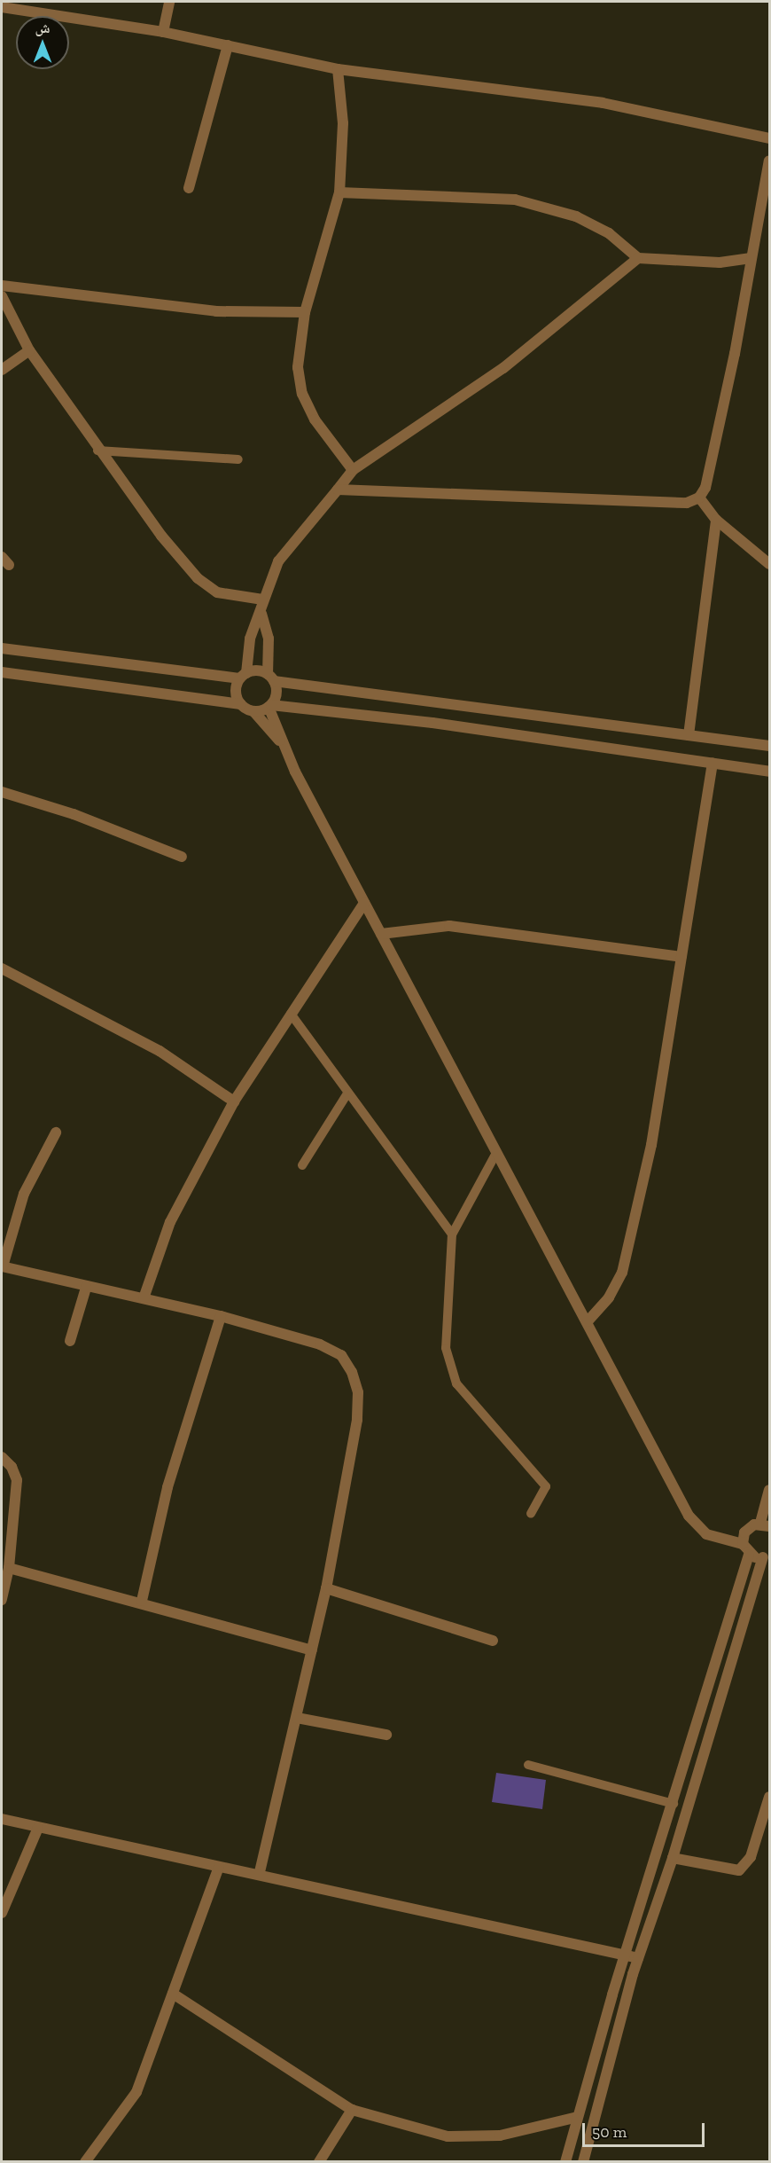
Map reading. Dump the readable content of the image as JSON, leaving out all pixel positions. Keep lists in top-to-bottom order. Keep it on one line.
{"scale_bar":"50 m","north":"top"}
